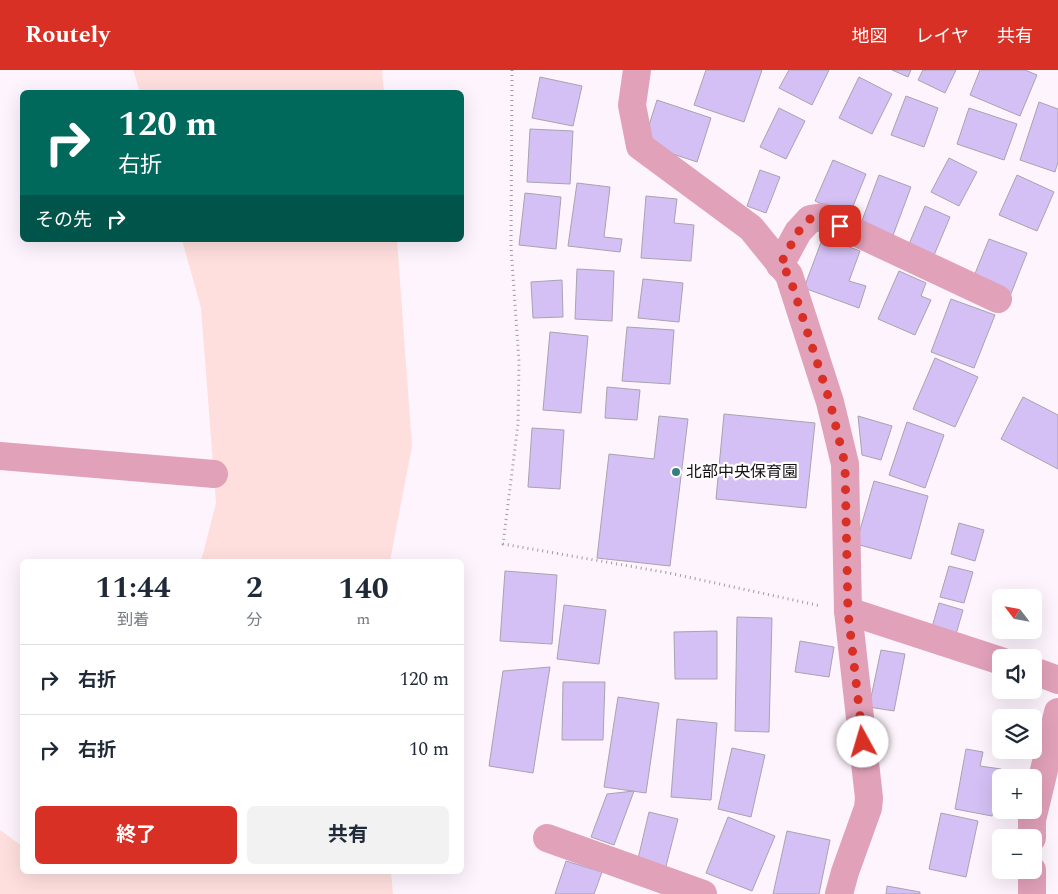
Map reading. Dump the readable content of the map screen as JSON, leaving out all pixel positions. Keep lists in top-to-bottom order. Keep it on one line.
{"places":["北部中央保育園"],"north":"top left","page":{"header":"Routely","nav":["地図","レイヤ","共有"],"turn":["120 m","右折"],"then":"その先","eta":["11:44","到着","2","分","140","m"],"map_buttons":["+","−"],"list":[{"name":"右折","value":"120 m"},{"name":"右折","value":"10 m"}],"buttons":["終了","共有"]}}
